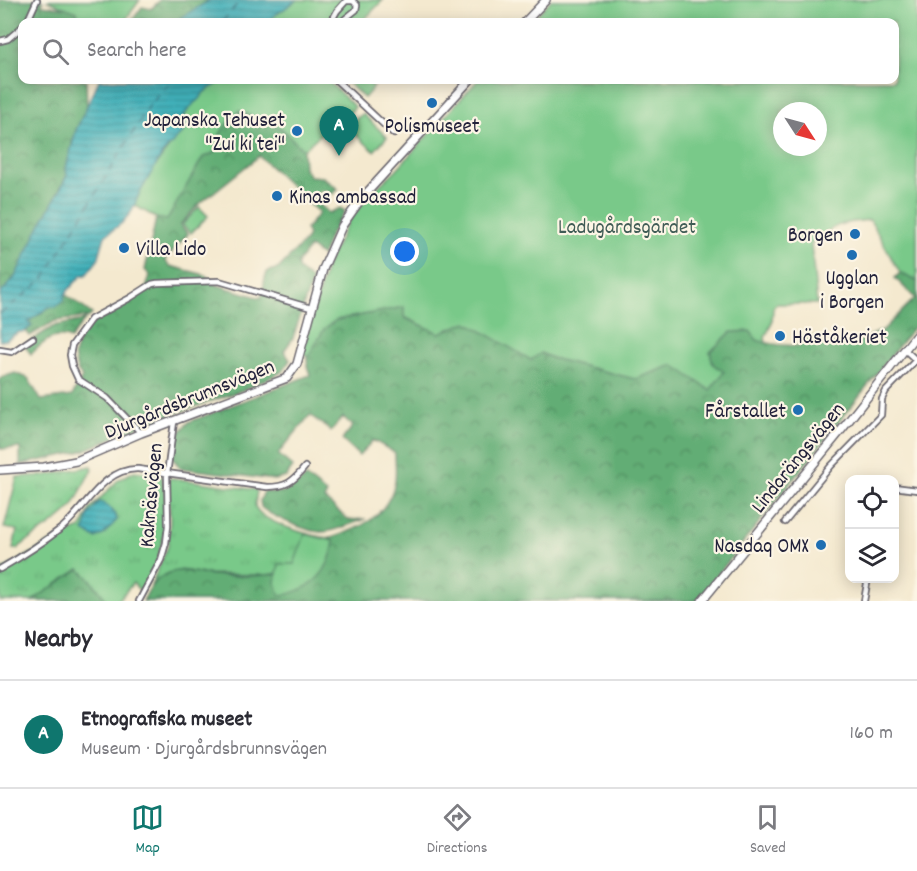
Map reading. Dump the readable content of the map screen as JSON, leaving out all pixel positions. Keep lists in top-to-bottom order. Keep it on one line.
{"streets":{"street":["Djurgårdsbrunnsvägen","Lindarängsvägen","Kaknäsvägen"]},"crossings":[["Djurgårdsbrunnsvägen","Kaknäsvägen"]],"parks":["Ladugårdsgärdet"],"places":["Polismuseet","Japanska Tehuset \"Zui ki tei\"","Kinas ambassad","Borgen","Villa Lido","Ugglan i Borgen","Häståkeriet","Fårstallet","Nasdaq OMX"],"north":"bottom right","page":{"search":"Search here","pins":"A","heading":"Nearby","list":[{"mark":"A","name":"Etnografiska museet","note":"Museum · Djurgårdsbrunnsvägen","value":"160 m"}],"nav":["Map","Directions","Saved"]}}
